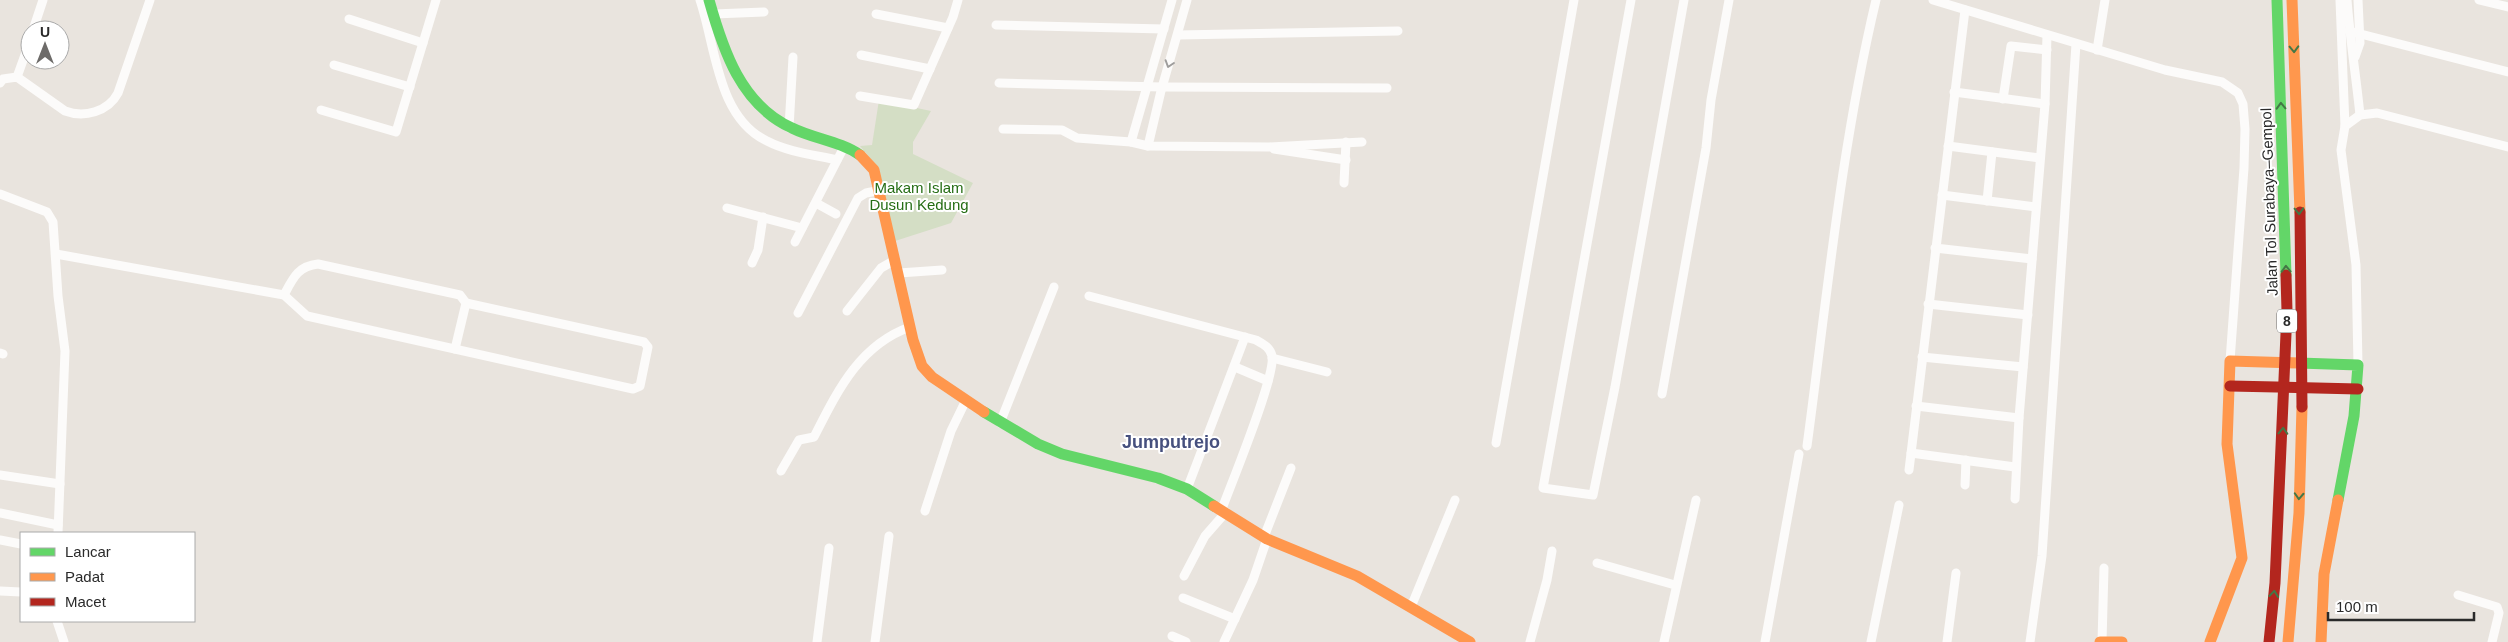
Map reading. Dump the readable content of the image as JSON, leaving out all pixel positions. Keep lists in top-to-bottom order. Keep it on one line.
{"streets":{"main road":["Jalan Tol Surabaya–Gempol","8"]},"districts":["Jumputrejo"],"parks":["Makam Islam Dusun Kedung"],"legend":["Lancar","Padat","Macet"],"scale_bar":"100 m","north":"top"}
